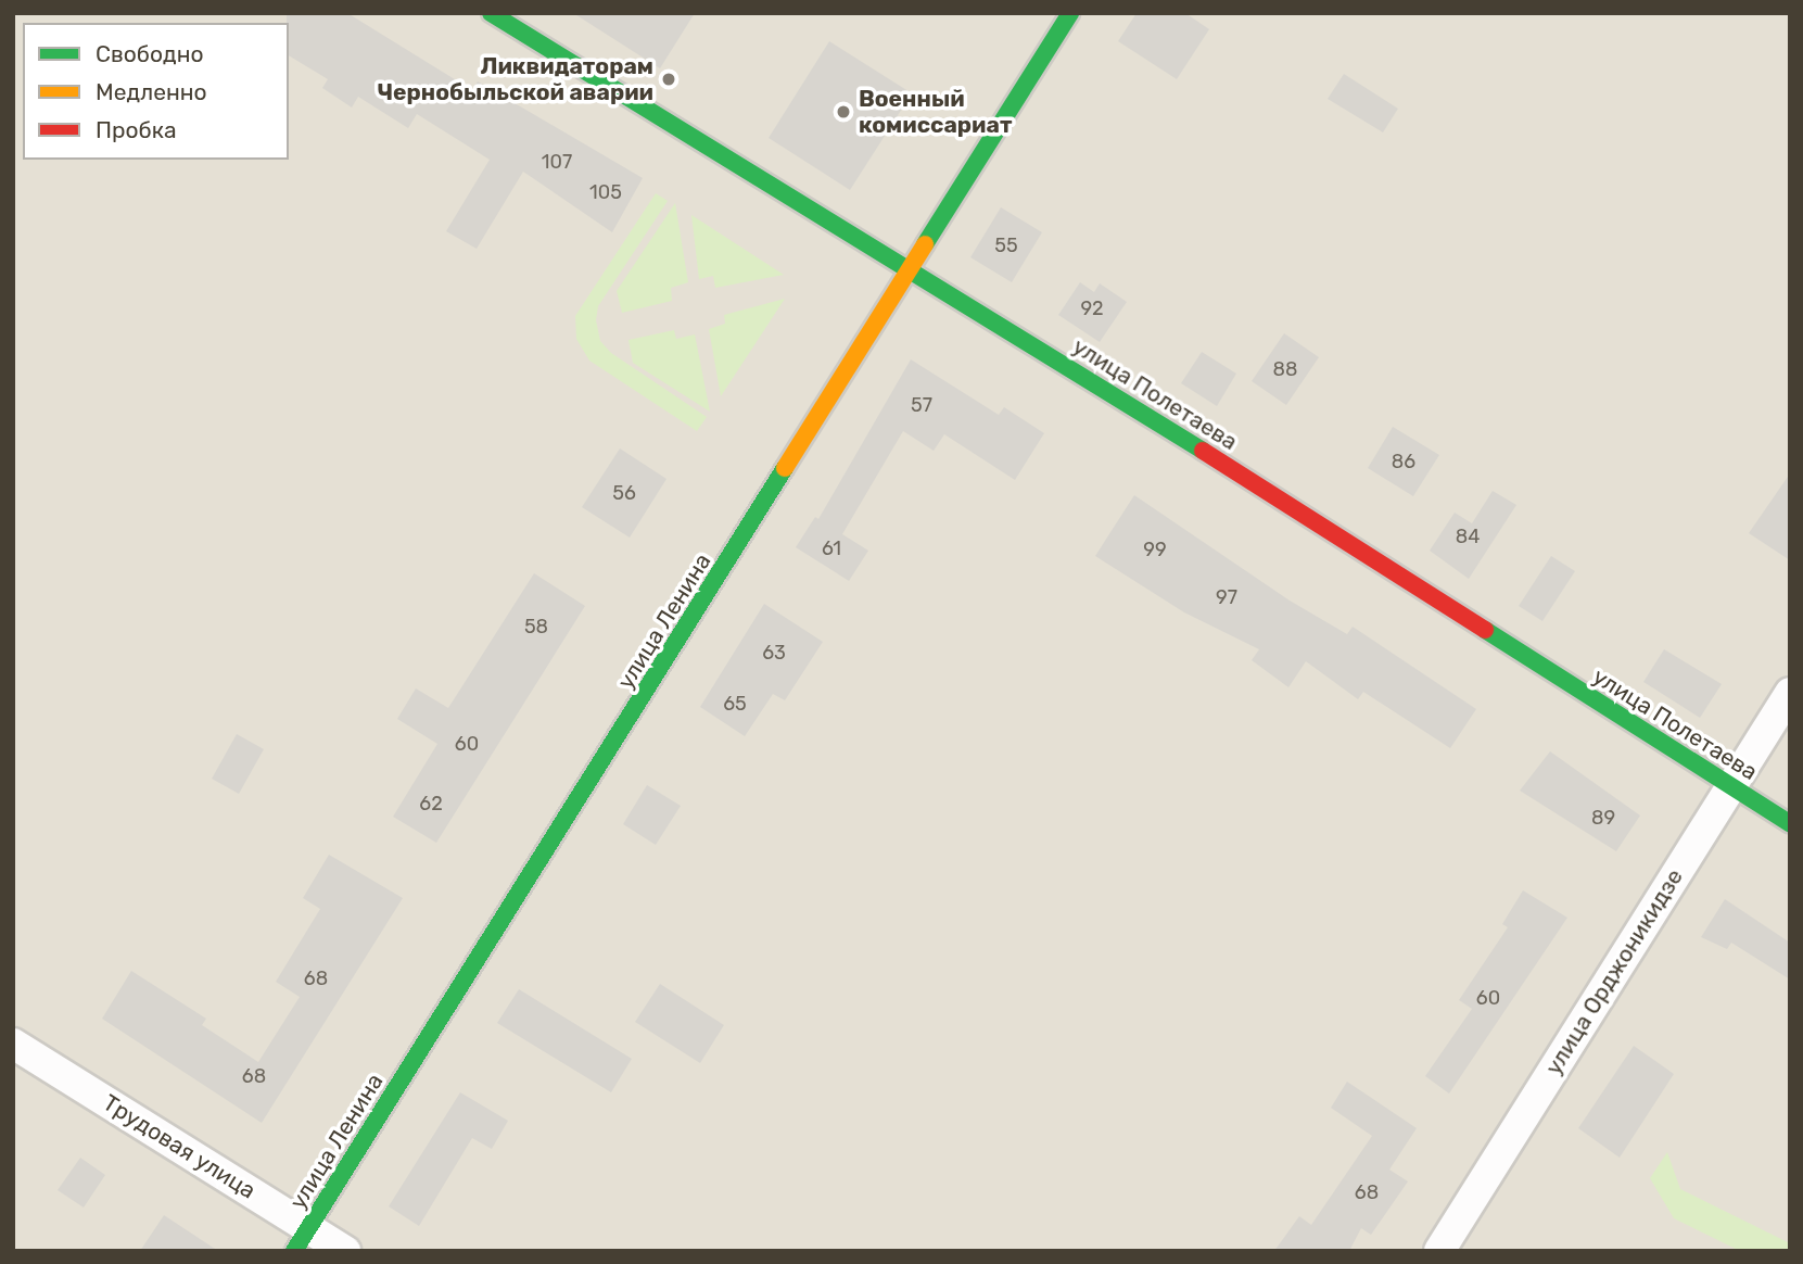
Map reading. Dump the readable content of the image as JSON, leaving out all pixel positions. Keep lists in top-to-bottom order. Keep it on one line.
{"streets":{"street":["улица Полетаева","улица Ленина","улица Орджоникидзе","Трудовая улица"]},"crossings":[["улица Полетаева","улица Ленина"],["улица Полетаева","улица Орджоникидзе"],["улица Ленина","Трудовая улица"]],"places":["Ликвидаторам Чернобыльской аварии","Военный комиссариат"],"house_numbers":["107","105","55","92","88","57","86","56","84","61","99","97","58","63","65","60","62","89","68","60","68","68"],"legend":["Свободно","Медленно","Пробка"]}
